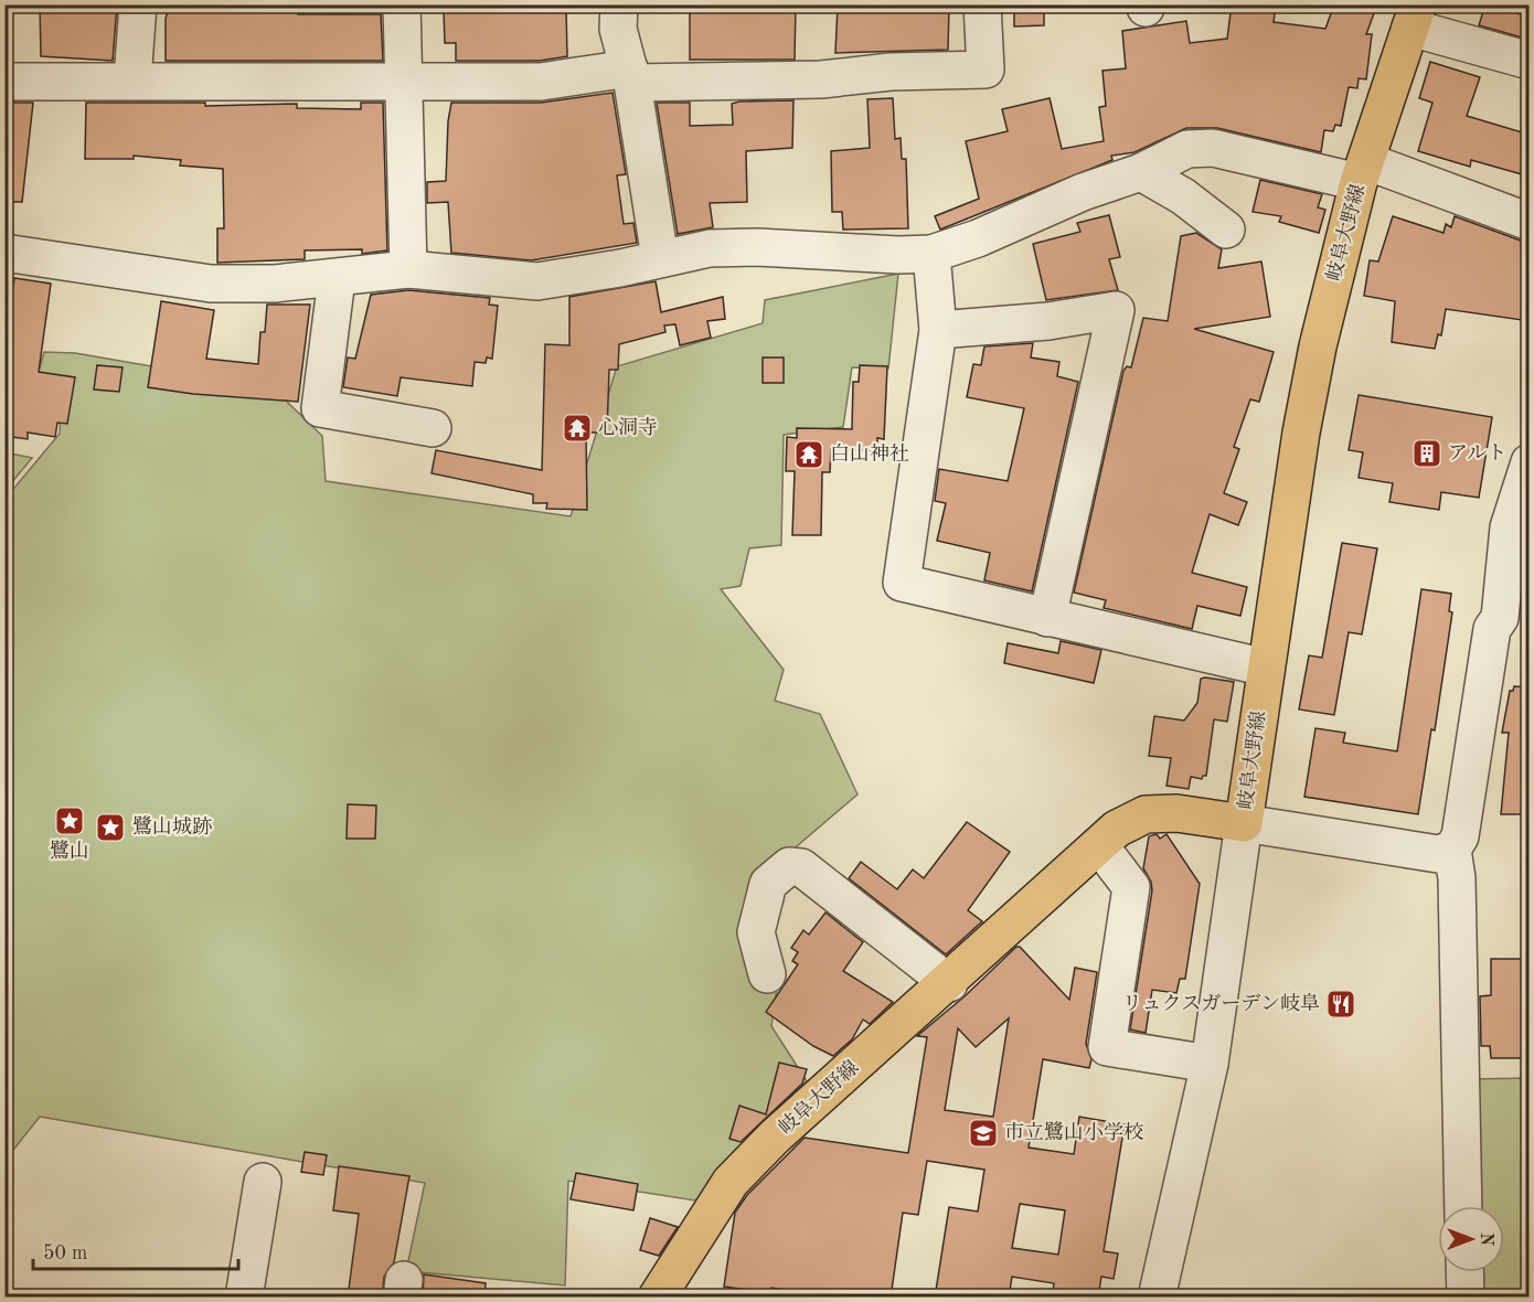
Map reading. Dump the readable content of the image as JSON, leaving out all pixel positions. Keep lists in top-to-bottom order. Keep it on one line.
{"streets":{"main road":["岐阜大野線"]},"places":{"temple":["心洞寺","白山神社"],"building":["アルト"],"place":["鷺山","鷺山城跡"],"restaurant":["リュクスガーデン岐阜"],"school or university":["市立鷺山小学校"]},"scale_bar":"50 m","north":"right"}
